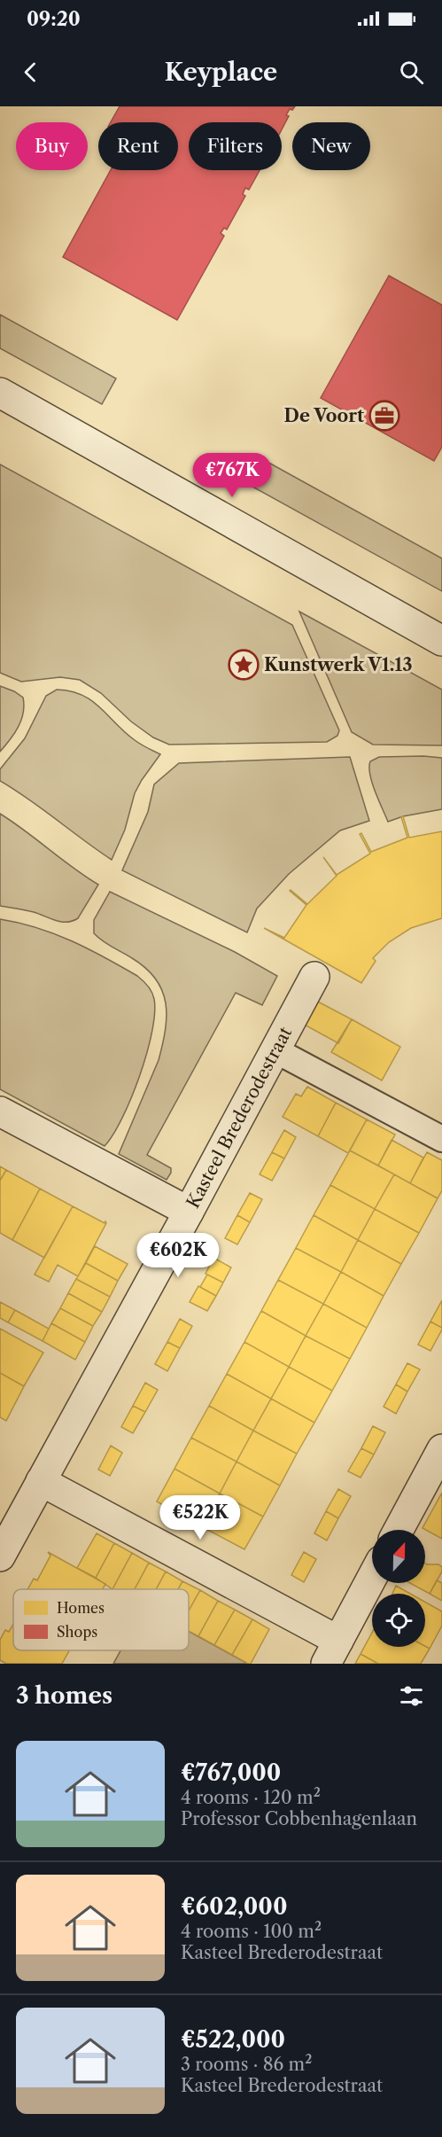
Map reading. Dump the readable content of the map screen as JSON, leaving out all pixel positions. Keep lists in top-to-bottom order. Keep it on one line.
{"streets":{"street":["Kasteel Brederodestraat"]},"places":{"office":["De Voort"],"place":["Kunstwerk V1.13"]},"legend":["Homes","Shops"],"north":"top","page":{"status":"09:20","header":"Keyplace","chip":["Buy","Rent","Filters","New"],"price":["€767K","€602K","€522K"],"heading":"3 homes","list":[{"name":"€767,000","note":"4 rooms · 120 m² · Professor Cobbenhagenlaan"},{"name":"€602,000","note":"4 rooms · 100 m² · Kasteel Brederodestraat"},{"name":"€522,000","note":"3 rooms · 86 m² · Kasteel Brederodestraat"}]}}
